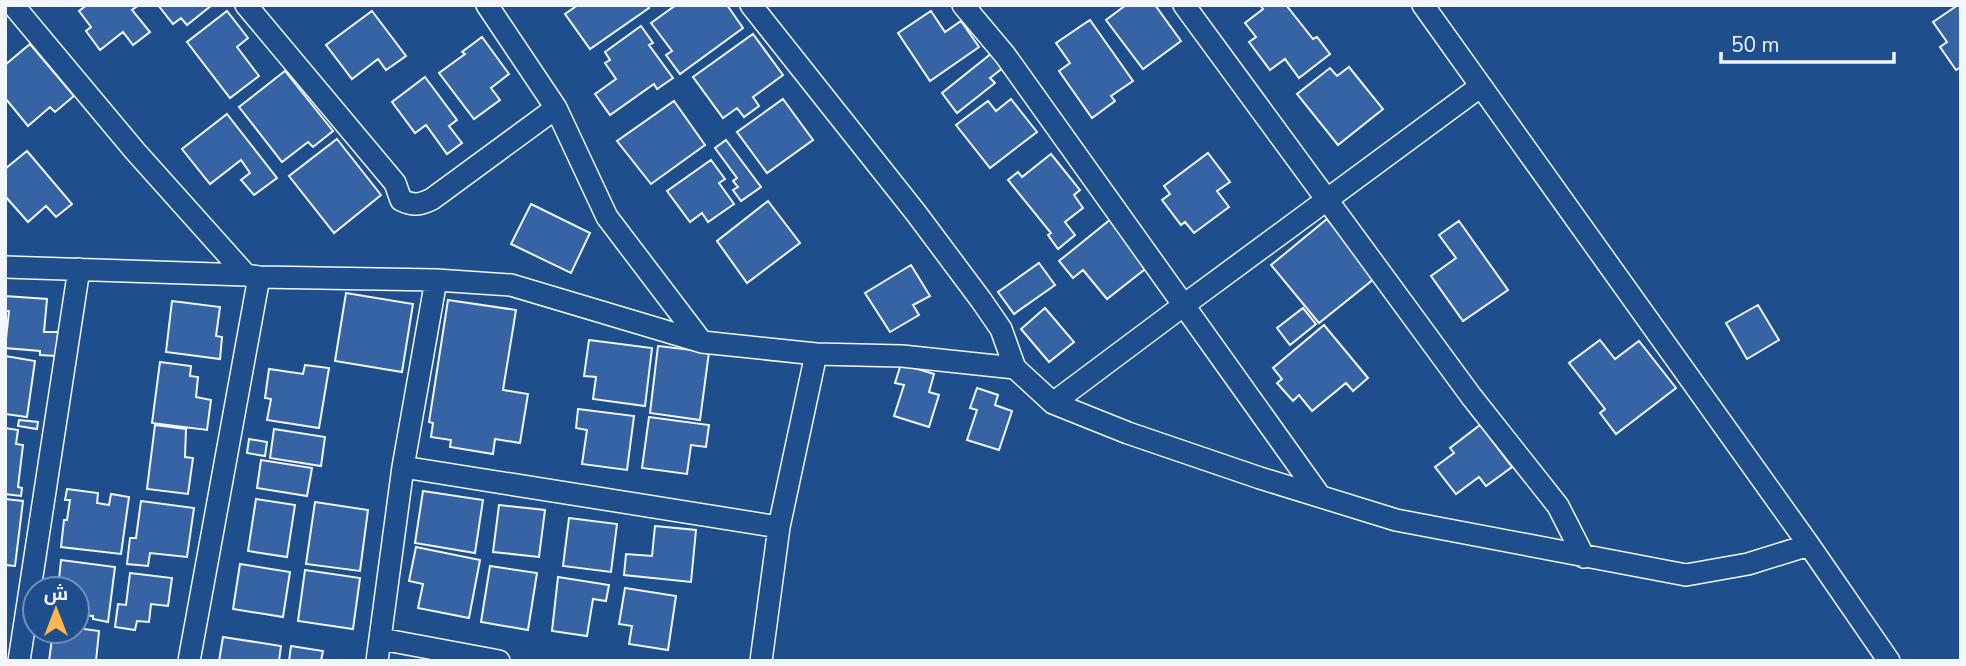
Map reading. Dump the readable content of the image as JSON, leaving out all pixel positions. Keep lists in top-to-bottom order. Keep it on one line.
{"scale_bar":"50 m","north":"top"}
